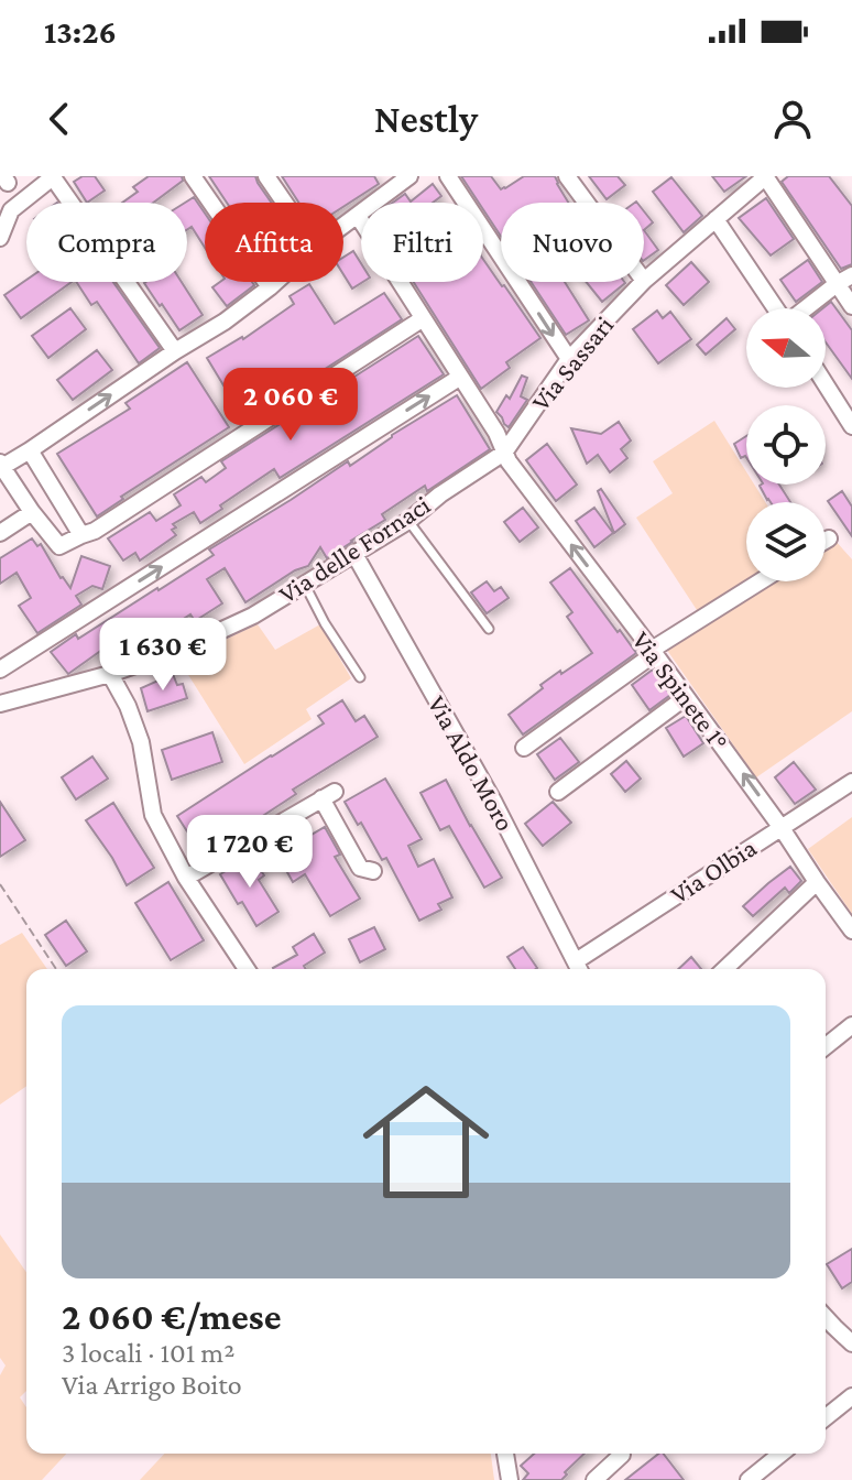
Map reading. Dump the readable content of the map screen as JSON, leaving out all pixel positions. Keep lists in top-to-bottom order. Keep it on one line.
{"streets":{"street":["Via Sassari","Via delle Fornaci","Via Spinete 1°","Via Aldo Moro","Via Olbia"]},"crossings":[["Via Sassari","Via delle Fornaci"],["Via Sassari","Via Spinete 1°"],["Via delle Fornaci","Via Spinete 1°"],["Via delle Fornaci","Via Aldo Moro"],["Via Spinete 1°","Via Olbia"],["Via Aldo Moro","Via Olbia"]],"one_way":["Via Spinete 1°"],"north":"left","page":{"status":"13:26","header":"Nestly","chip":["Compra","Affitta","Filtri","Nuovo"],"price":["2 060 €","1 630 €","1 720 €"],"list":[{"name":"2 060 €/mese","note":"3 locali · 101 m² · Via Arrigo Boito"}]}}
